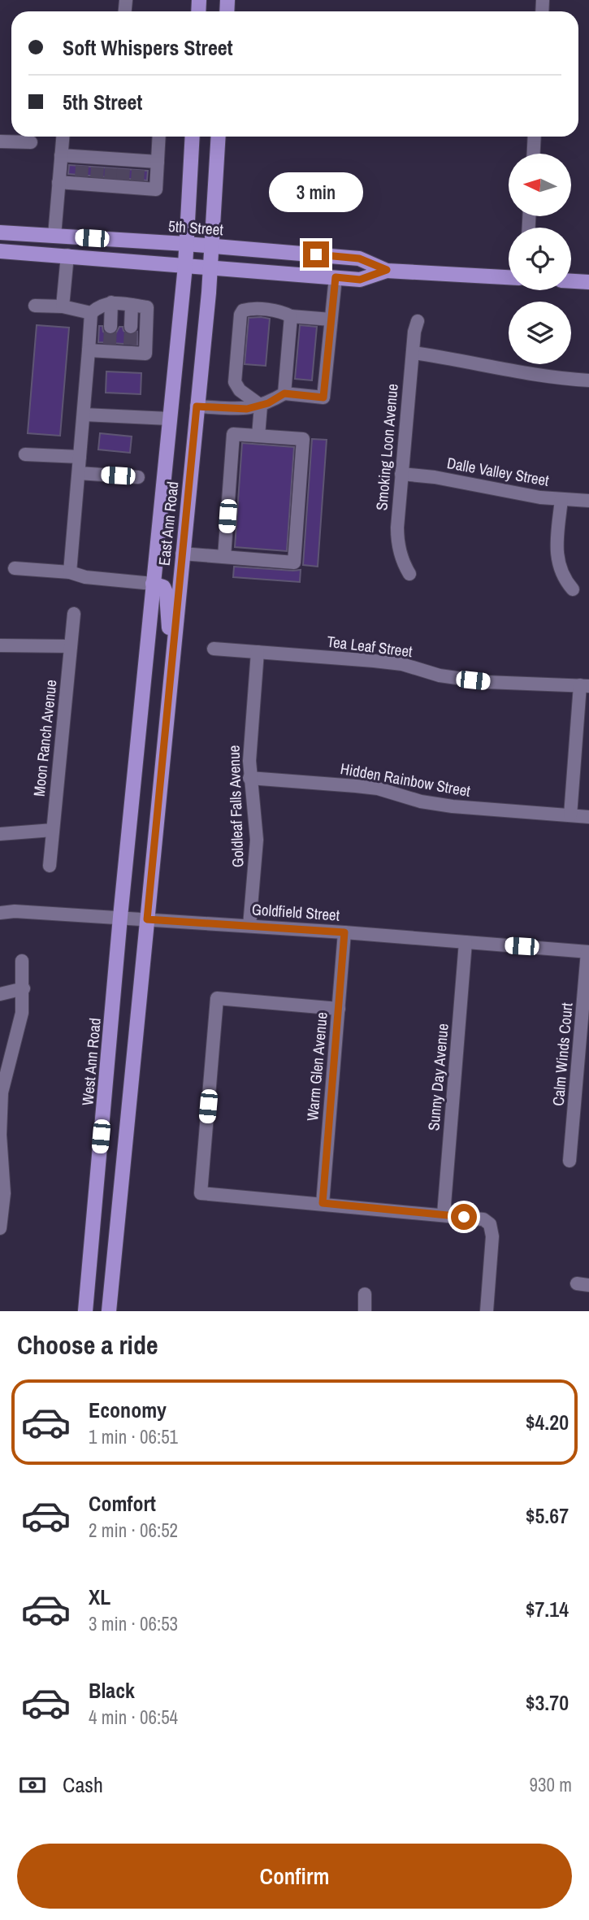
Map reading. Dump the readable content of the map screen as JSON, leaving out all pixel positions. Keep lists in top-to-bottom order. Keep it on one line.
{"streets":{"main road":["5th Street","East Ann Road","West Ann Road"],"street":["Smoking Loon Avenue","Dalle Valley Street","Tea Leaf Street","Moon Ranch Avenue","Hidden Rainbow Street","Goldleaf Falls Avenue","Goldfield Street","Calm Winds Court","Warm Glen Avenue","Sunny Day Avenue"]},"crossings":[["5th Street","East Ann Road"],["Smoking Loon Avenue","Dalle Valley Street"],["East Ann Road","Goldfield Street"],["East Ann Road","West Ann Road"],["Tea Leaf Street","Goldleaf Falls Avenue"],["Hidden Rainbow Street","Goldleaf Falls Avenue"],["Goldleaf Falls Avenue","Goldfield Street"],["Goldfield Street","Calm Winds Court"],["Goldfield Street","West Ann Road"],["Goldfield Street","Warm Glen Avenue"],["Goldfield Street","Sunny Day Avenue"]],"north":"left","page":{"banner":["Soft Whispers Street","5th Street"],"bubble":"3 min","heading":"Choose a ride","list":[{"name":"Economy","note":"1 min · 06:51","value":"$4.20"},{"name":"Comfort","note":"2 min · 06:52","value":"$5.67"},{"name":"XL","note":"3 min · 06:53","value":"$7.14"},{"name":"Black","note":"4 min · 06:54","value":"$3.70"}],"pay":["Cash","930 m"],"buttons":"Confirm"}}
